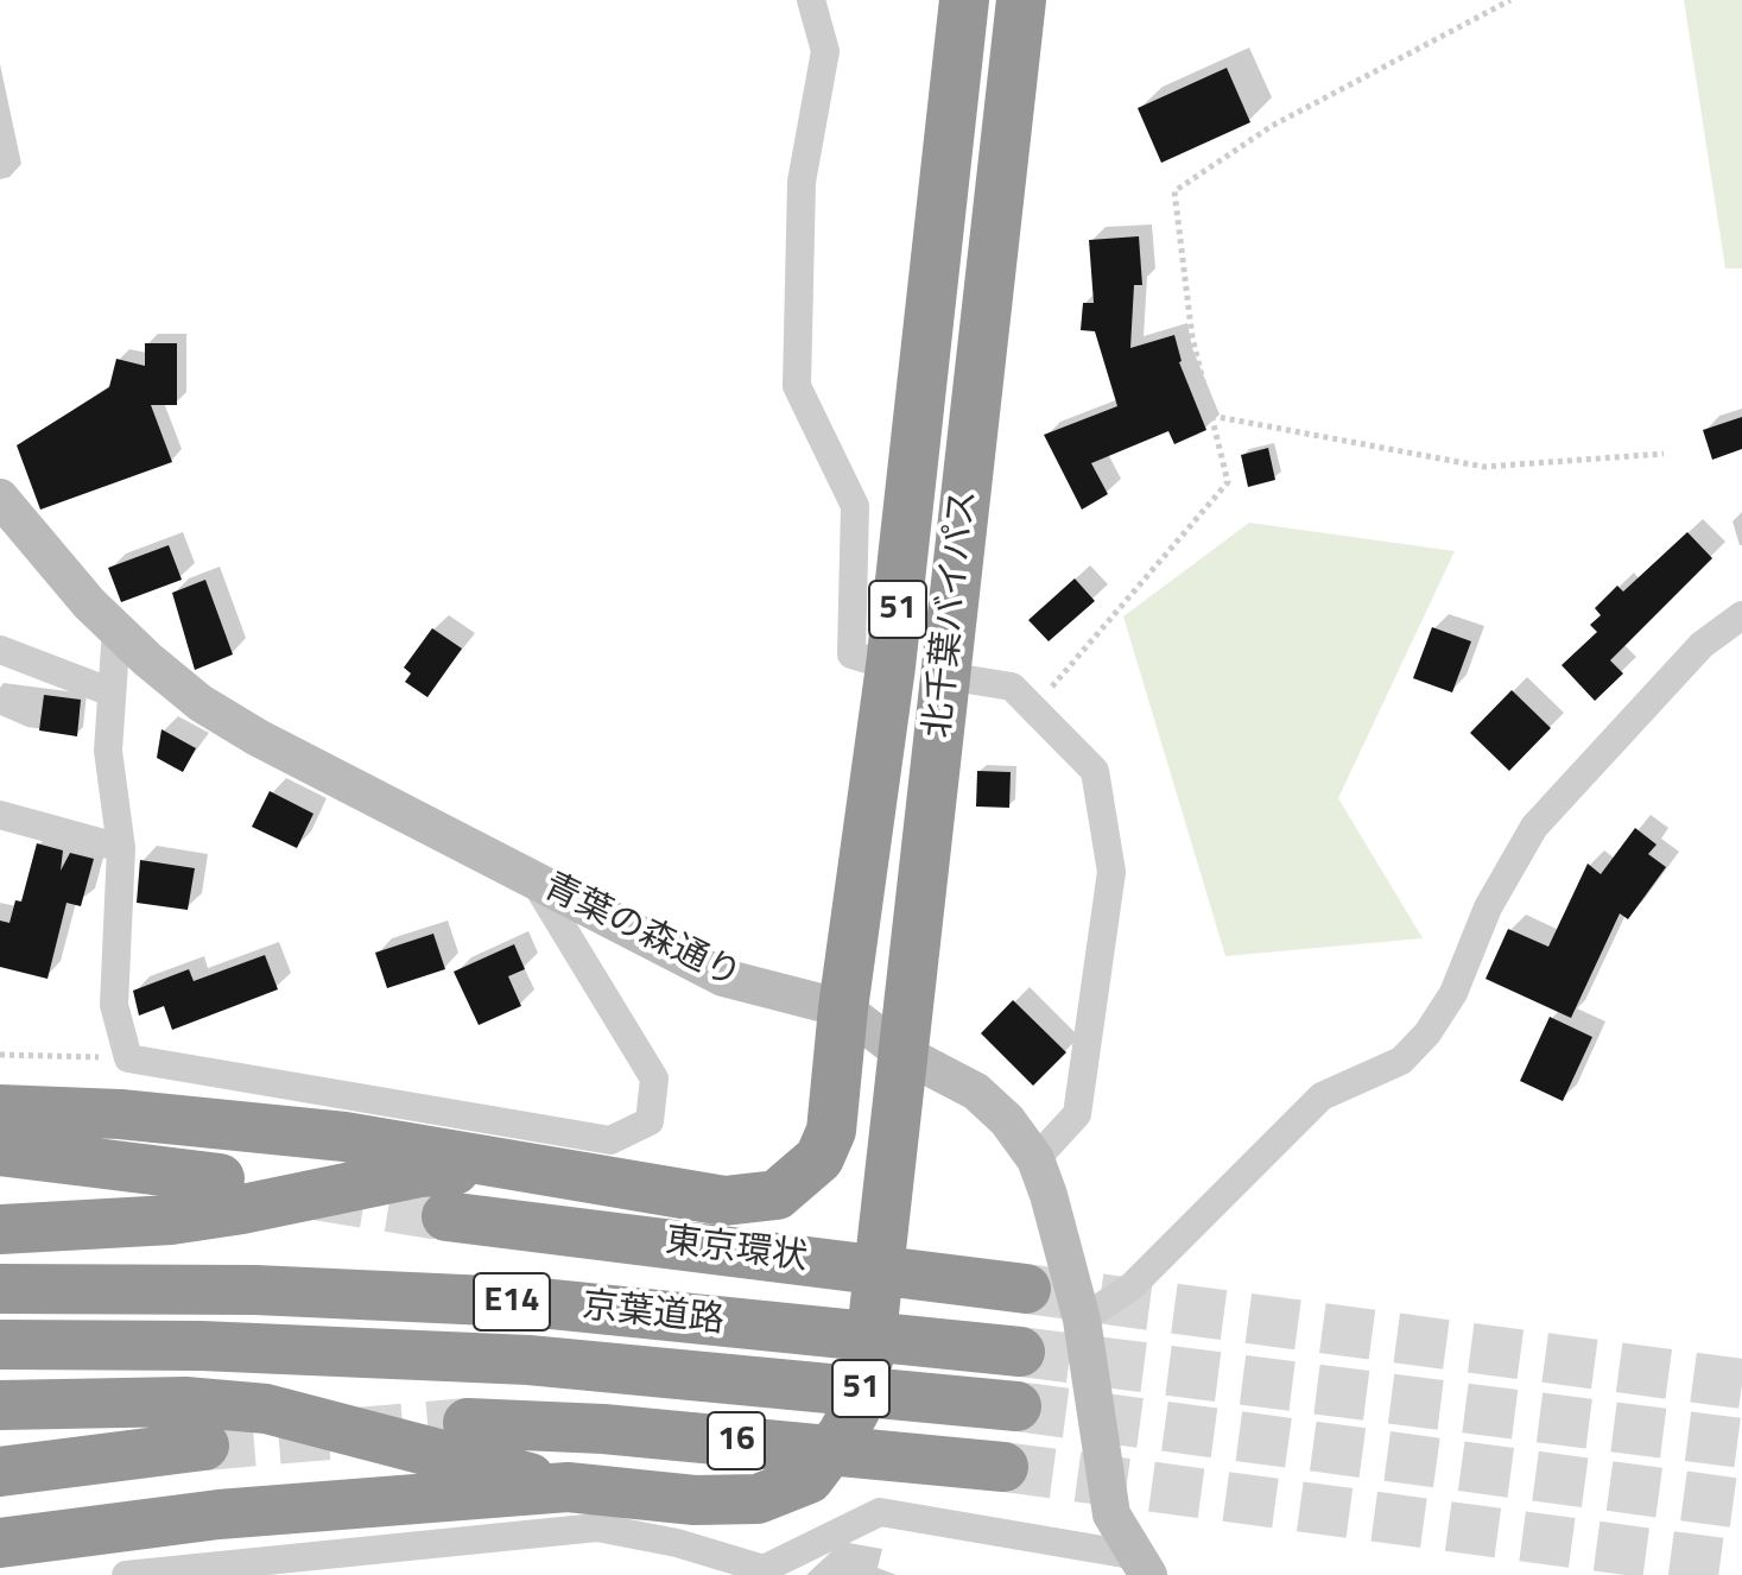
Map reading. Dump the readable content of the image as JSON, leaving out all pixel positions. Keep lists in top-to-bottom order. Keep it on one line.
{"streets":{"highway":["51","北千葉バイパス","東京環状","E14","京葉道路","16"],"street":["青葉の森通り"]},"crossings":[["北千葉バイパス","青葉の森通り"]]}
